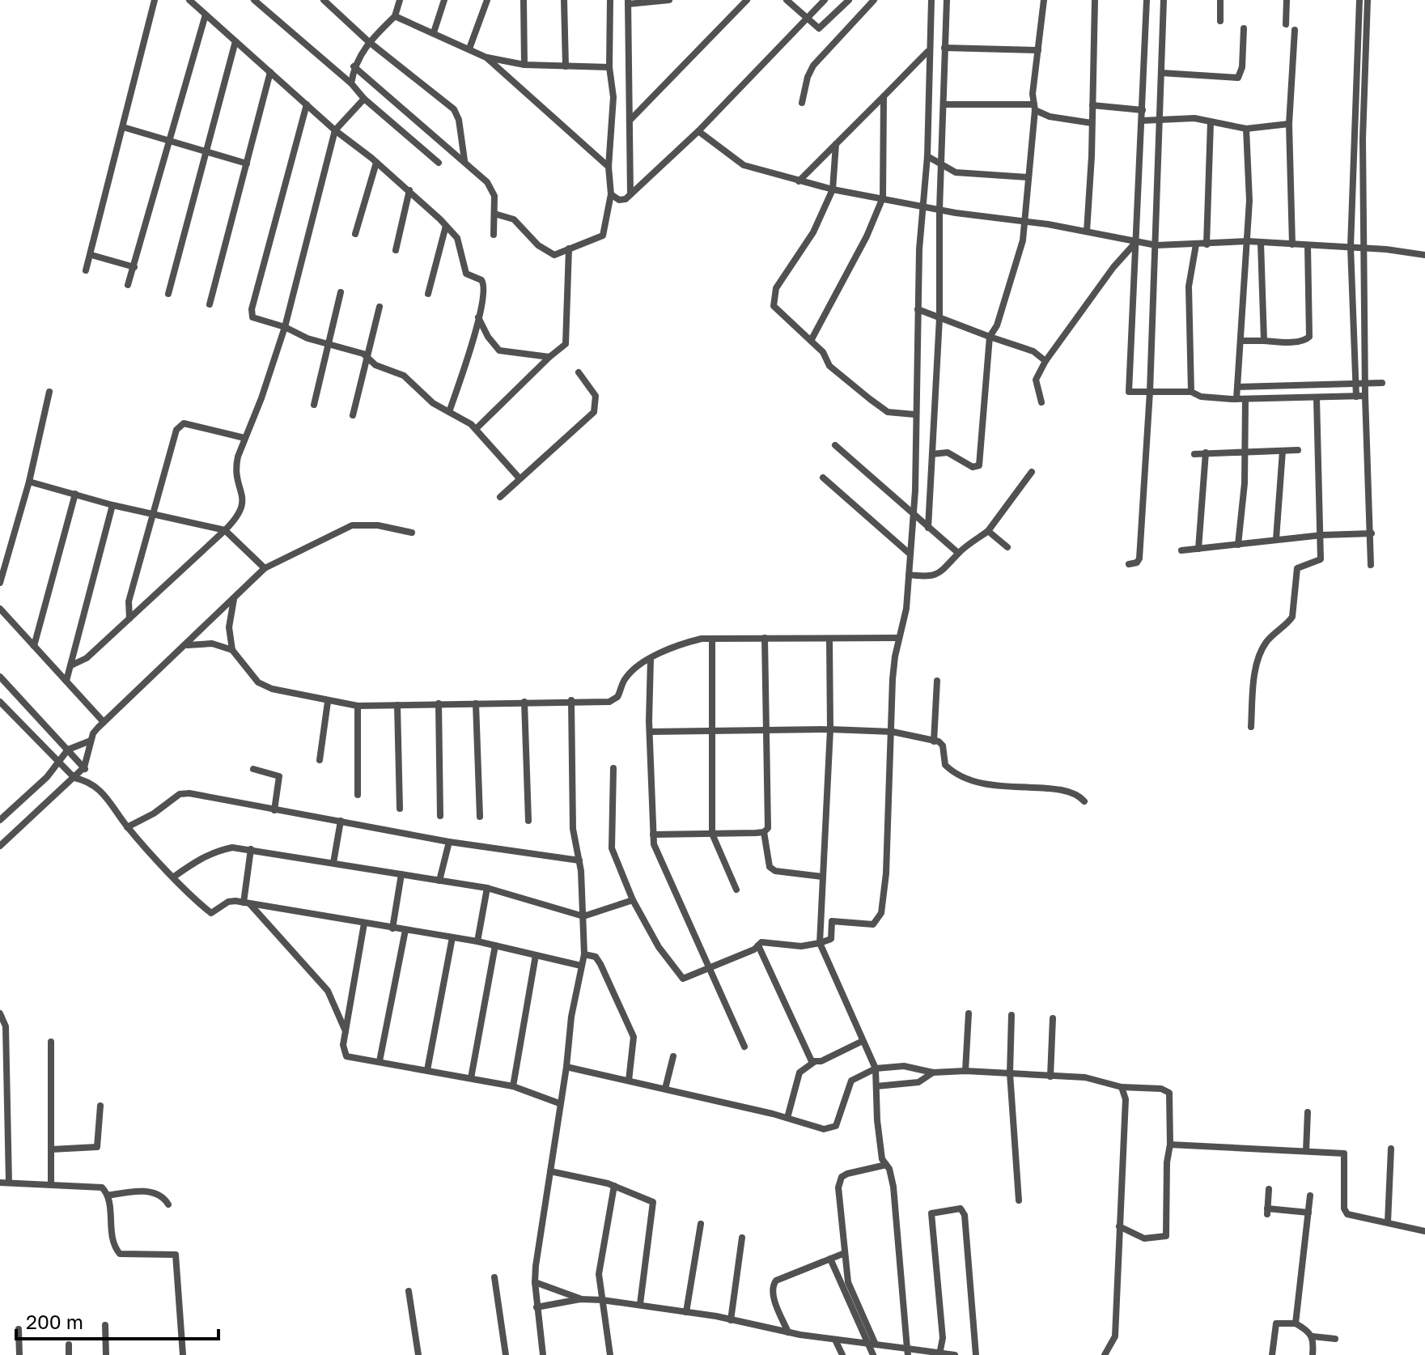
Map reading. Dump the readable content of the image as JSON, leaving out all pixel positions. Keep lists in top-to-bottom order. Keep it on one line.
{"scale_bar":"200 m"}
